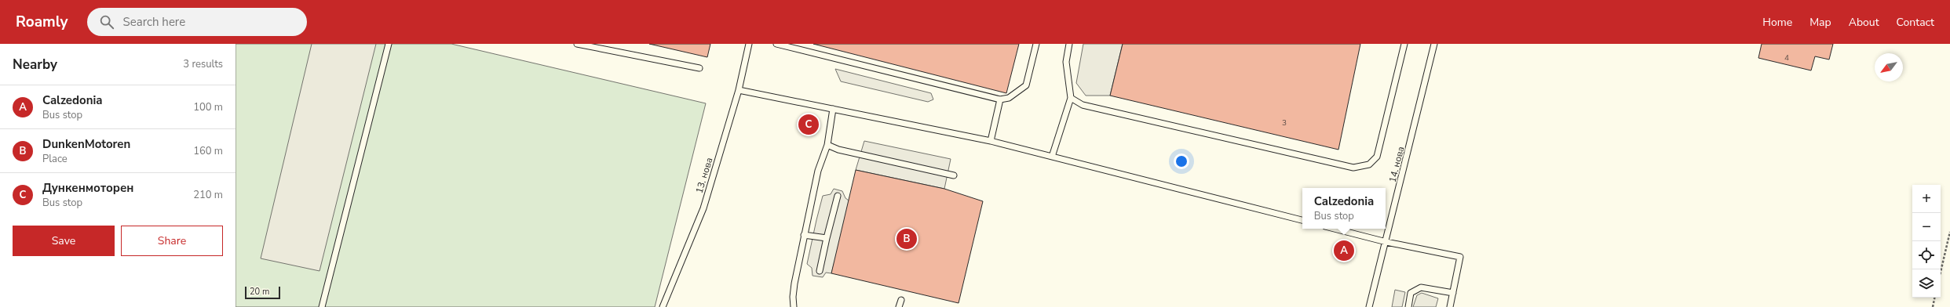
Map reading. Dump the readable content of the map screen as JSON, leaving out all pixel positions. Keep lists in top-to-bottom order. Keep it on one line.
{"streets":{"lane":["14. нова","13. нова"]},"house_numbers":["4","3"],"scale_bar":"20 m","north":"bottom left","page":{"header":"Roamly","search":"Search here","nav":["Home","Map","About","Contact"],"heading":["Nearby","3 results"],"list":[{"mark":"A","name":"Calzedonia","note":"Bus stop","value":"100 m"},{"mark":"B","name":"DunkenMotoren","note":"Place","value":"160 m"},{"mark":"C","name":"Дункенмоторен","note":"Bus stop","value":"210 m"}],"pins":["C","B","A"],"map_buttons":["+","−"],"popup":["Calzedonia","Bus stop"],"buttons":["Save","Share"],"scale":"20 m"}}
